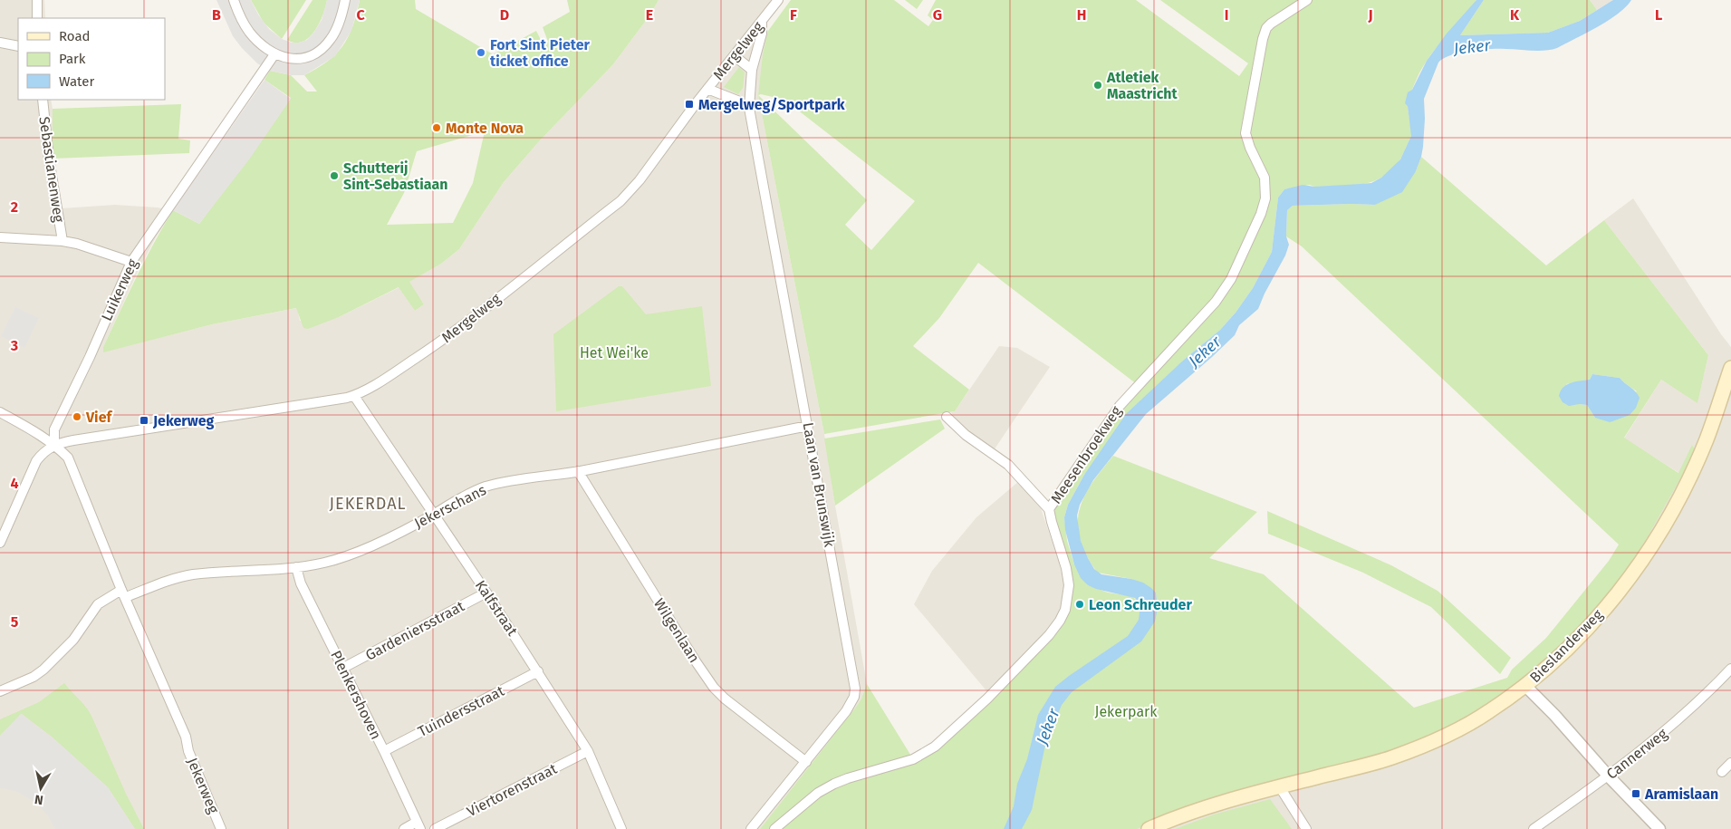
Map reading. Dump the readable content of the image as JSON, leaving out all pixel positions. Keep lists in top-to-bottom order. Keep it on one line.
{"streets":{"main road":["Bieslanderweg"],"street":["Mergelweg","Sebastianenweg","Luikerweg","Meesenbroekweg","Laan van Brunswijk","Jekerschans","Kalfstraat","Gardeniersstraat","Wilgenlaan","Plenkershoven","Tuindersstraat","Cannerweg","Jekerweg","Viertorenstraat"]},"crossings":[["Mergelweg","Luikerweg"],["Mergelweg","Laan van Brunswijk"],["Mergelweg","Kalfstraat"],["Mergelweg","Jekerweg"],["Luikerweg","Jekerweg"],["Laan van Brunswijk","Jekerschans"],["Laan van Brunswijk","Wilgenlaan"],["Jekerschans","Kalfstraat"],["Jekerschans","Wilgenlaan"],["Jekerschans","Plenkershoven"],["Jekerschans","Jekerweg"],["Kalfstraat","Gardeniersstraat"],["Kalfstraat","Tuindersstraat"],["Kalfstraat","Viertorenstraat"],["Gardeniersstraat","Plenkershoven"],["Plenkershoven","Tuindersstraat"]],"districts":["JEKERDAL"],"water":["Jeker"],"parks":["Het Wei'ke","Jekerpark"],"places":{"other":["Fort Sint Pieter ticket office","Atletiek Maastricht","Monte Nova","Schutterij Sint-Sebastiaan","Vief","Leon Schreuder"],"transit":["Mergelweg/Sportpark","Jekerweg","Aramislaan"]},"legend":["Road","Park","Water"],"north":"bottom","grid":{"columns":["B","C","D","E","F","G","H","I","J","K","L"],"rows":["2","3","4","5"]}}
